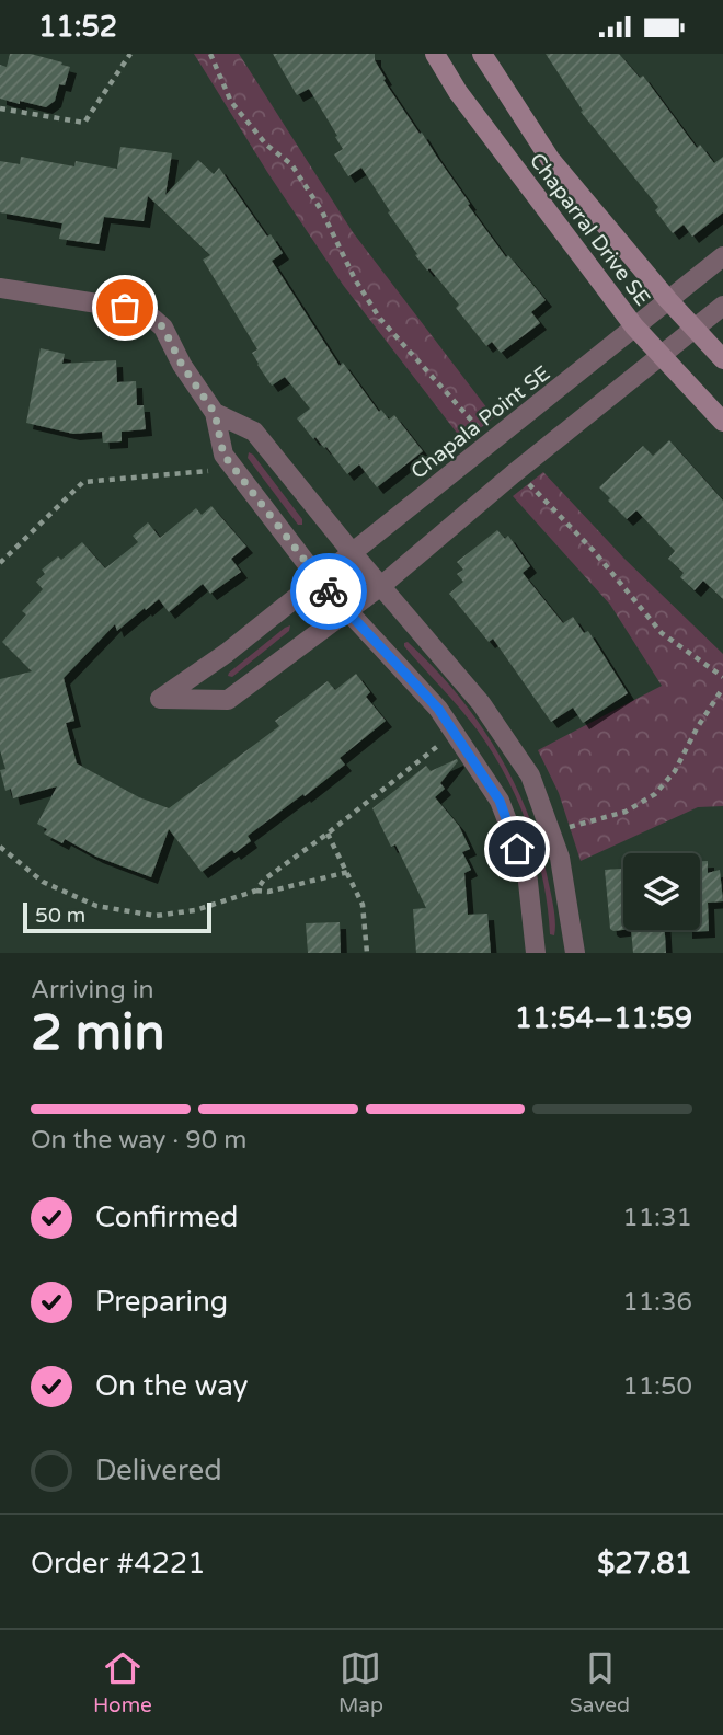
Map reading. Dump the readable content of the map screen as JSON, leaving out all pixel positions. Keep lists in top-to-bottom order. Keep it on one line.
{"streets":{"street":["Chaparral Drive SE","Chapala Point SE"]},"crossings":[["Chaparral Drive SE","Chapala Point SE"]],"scale_bar":"50 m","page":{"status":"11:52","scale":"50 m","heading":["2 min","Arriving in","11:54–11:59"],"panel":["Order #4221","$27.81"],"bar":"On the way · 90 m","list":[["Confirmed","11:31"],["Preparing","11:36"],["On the way","11:50"],"Delivered"],"tabs":["Home","Map","Saved"]}}
